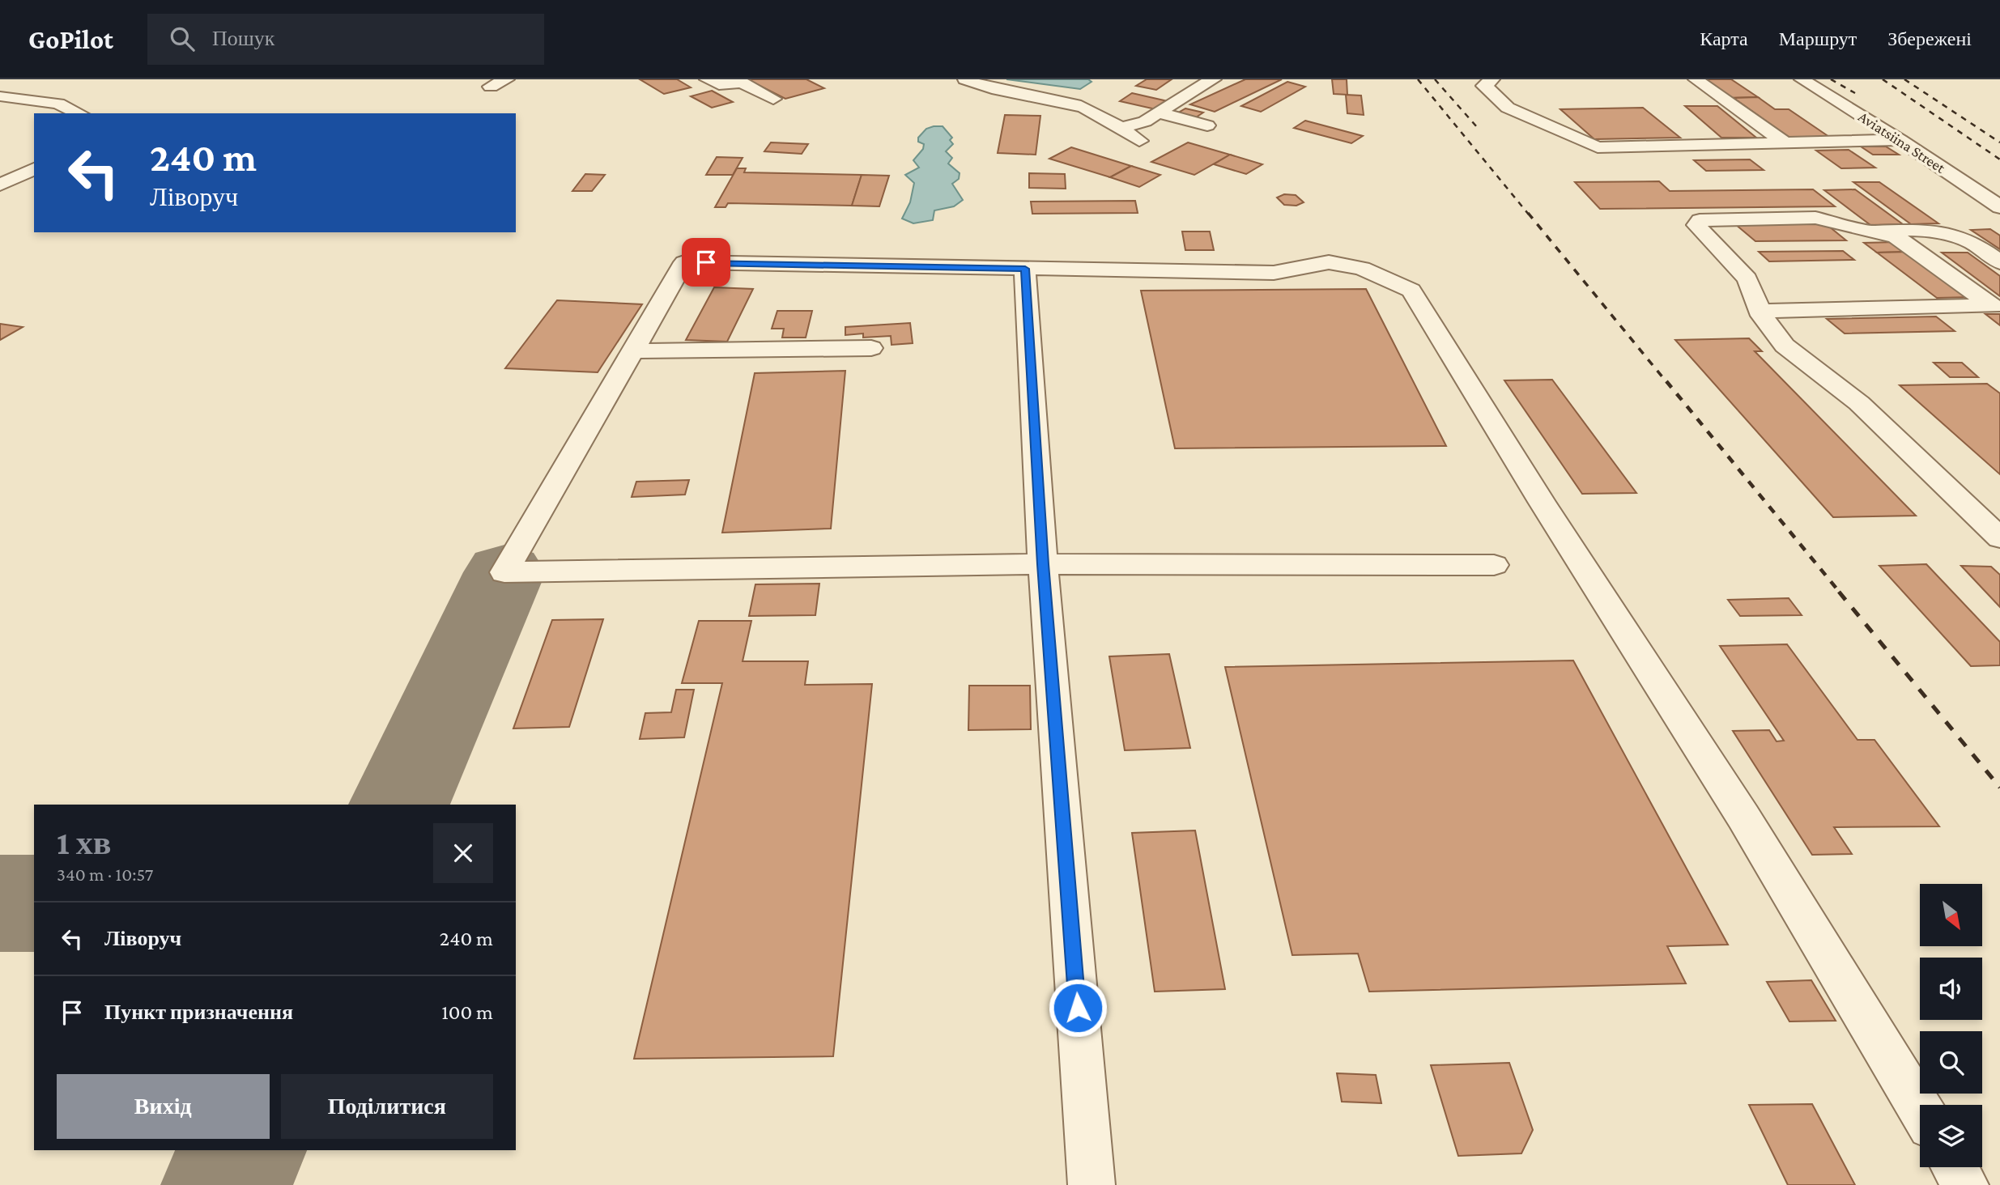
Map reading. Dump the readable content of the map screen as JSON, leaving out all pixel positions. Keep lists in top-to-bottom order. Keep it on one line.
{"streets":{"street":["Aviatsiina Street"]},"north":"bottom right","page":{"header":"GoPilot","search":"Пошук","nav":["Карта","Маршрут","Збережені"],"turn":["240 m","Ліворуч"],"heading":["1 хв","340 m · 10:57"],"list":[{"name":"Ліворуч","value":"240 m"},{"name":"Пункт призначення","value":"100 m"}],"buttons":["Вихід","Поділитися"]}}
